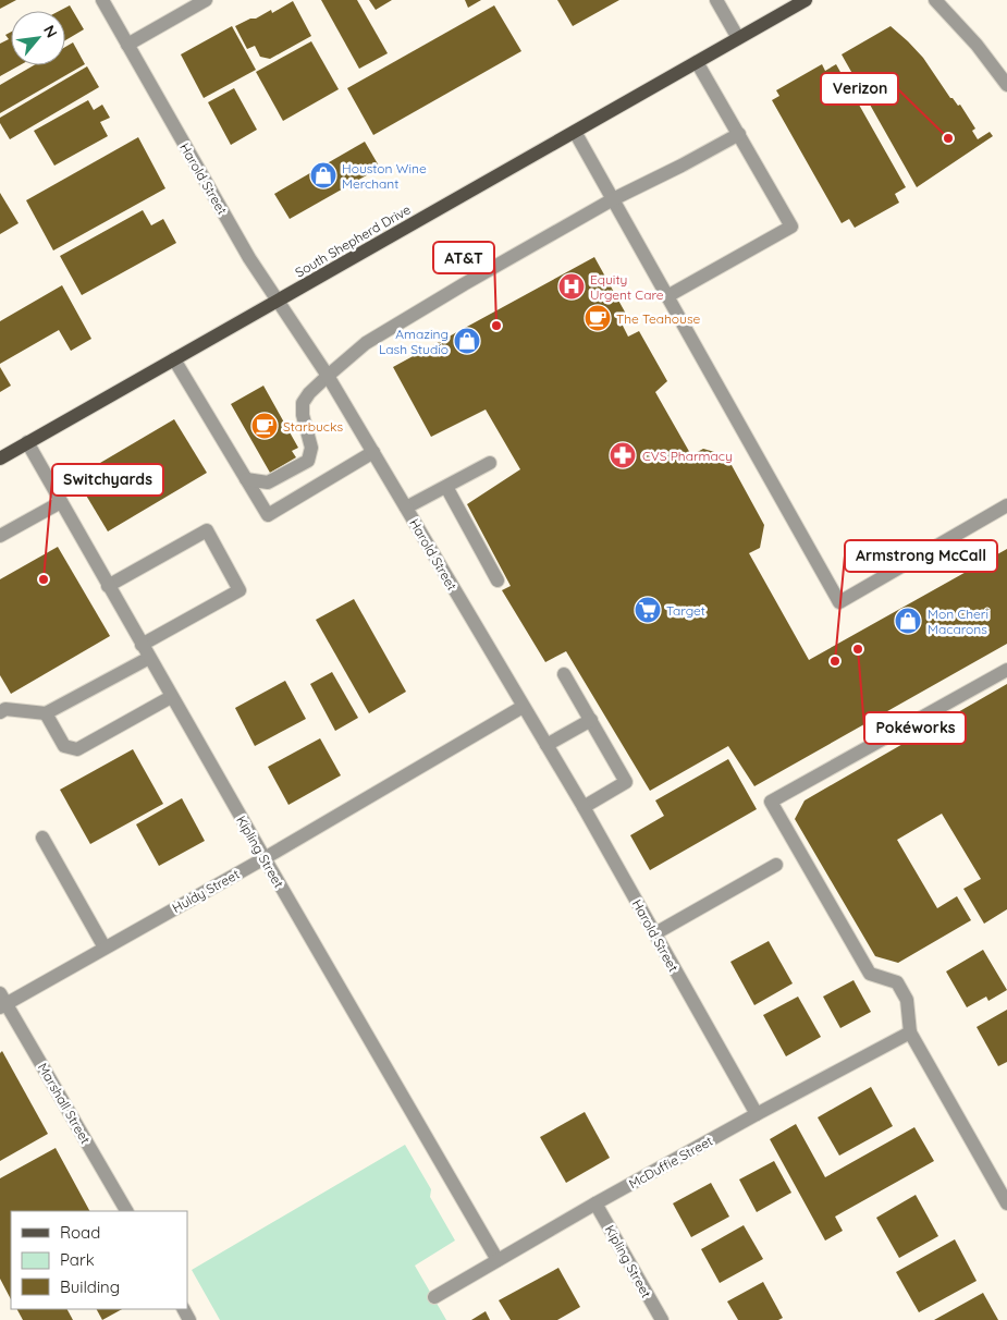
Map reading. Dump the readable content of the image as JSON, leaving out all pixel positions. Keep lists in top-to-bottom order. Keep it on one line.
{"streets":{"main road":["South Shepherd Drive"],"street":["Harold Street","Kipling Street","Huldy Street","Marshall Street","McDuffie Street"]},"crossings":[["Harold Street","South Shepherd Drive"],["Harold Street","Huldy Street"],["Harold Street","McDuffie Street"],["South Shepherd Drive","Kipling Street"],["Kipling Street","Huldy Street"],["Kipling Street","McDuffie Street"],["Huldy Street","Marshall Street"]],"places":{"other":["Verizon","AT&T","Switchyards","Pokéworks","Armstrong McCall"],"shop":["Houston Wine Merchant","Amazing Lash Studio","Mon Cheri Macarons"],"hospital":["Equity Urgent Care"],"cafe":["The Teahouse","Starbucks"],"pharmacy":["CVS Pharmacy"],"supermarket":["Target"]},"legend":["Road","Park","Building"],"north":"top right"}
